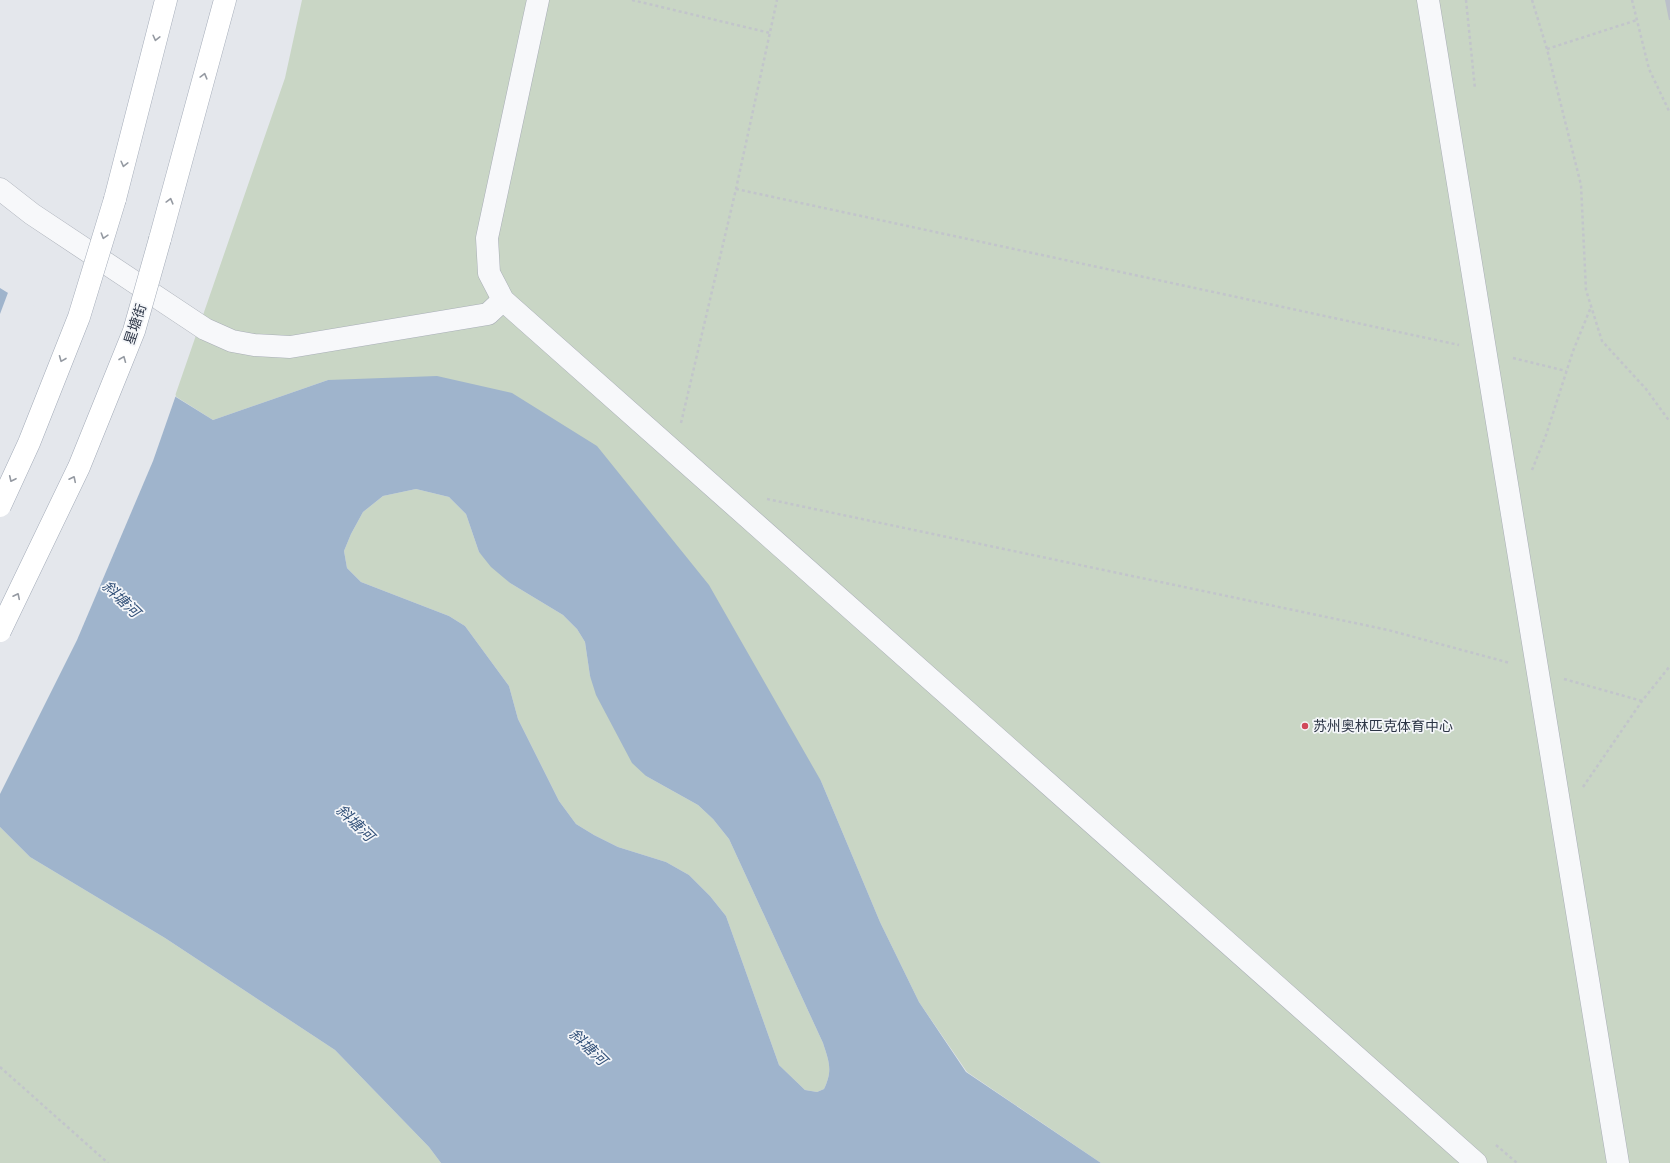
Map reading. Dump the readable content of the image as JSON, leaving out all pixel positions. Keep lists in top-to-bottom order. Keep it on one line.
{"streets":{"main road":["星塘街"]},"water":["斜塘河"],"places":["苏州奥林匹克体育中心"]}
